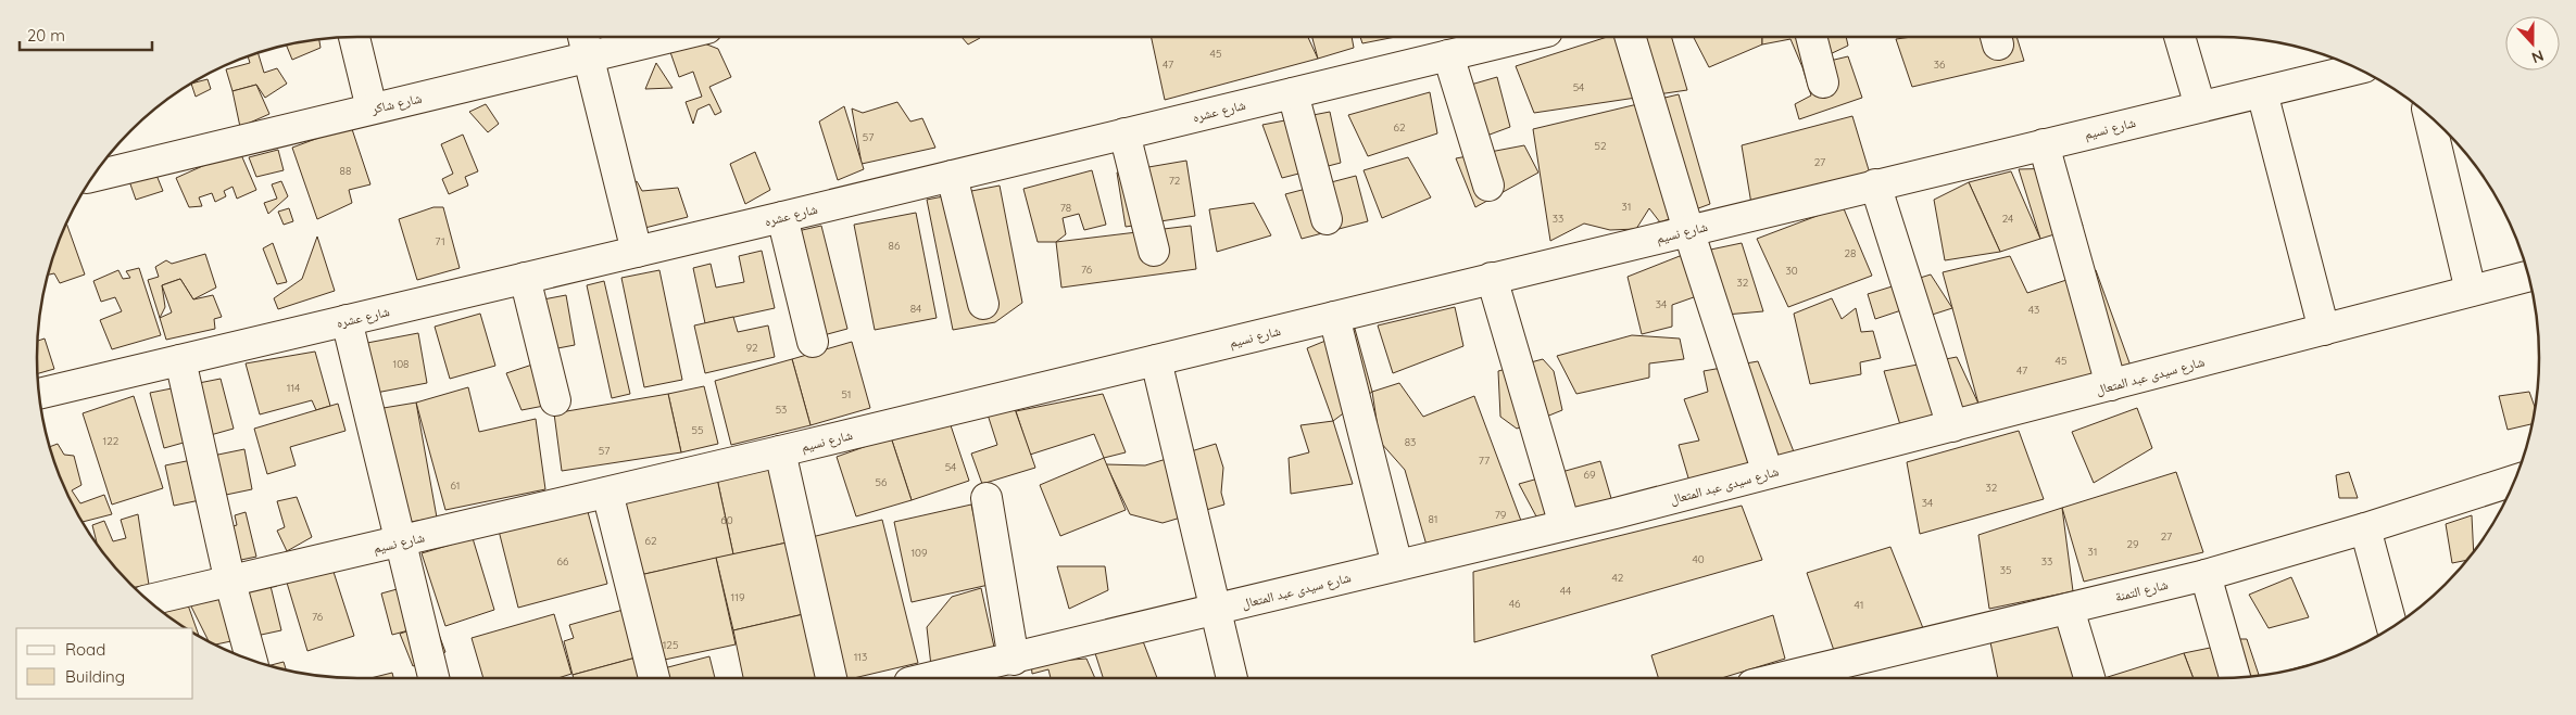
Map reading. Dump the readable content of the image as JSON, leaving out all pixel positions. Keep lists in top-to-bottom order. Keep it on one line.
{"streets":{"street":["شارع شاكر","شارع عشره","شارع نسيم","شارع سيدى عبد المتعال","شارع التمنة"]},"house_numbers":["45","47","36","54","62","57","52","27","88","72","31","78","33","24","71","86","28","76","30","32","34","84","43","92","45","108","47","114","51","53","55","122","83","57","77","54","69","56","61","32","34","79","81","60","27","62","29","31","109","40","66","33","35","42","44","119","46","41","76","125","113"],"legend":["Road","Building"],"scale_bar":"20 m","north":"bottom"}
